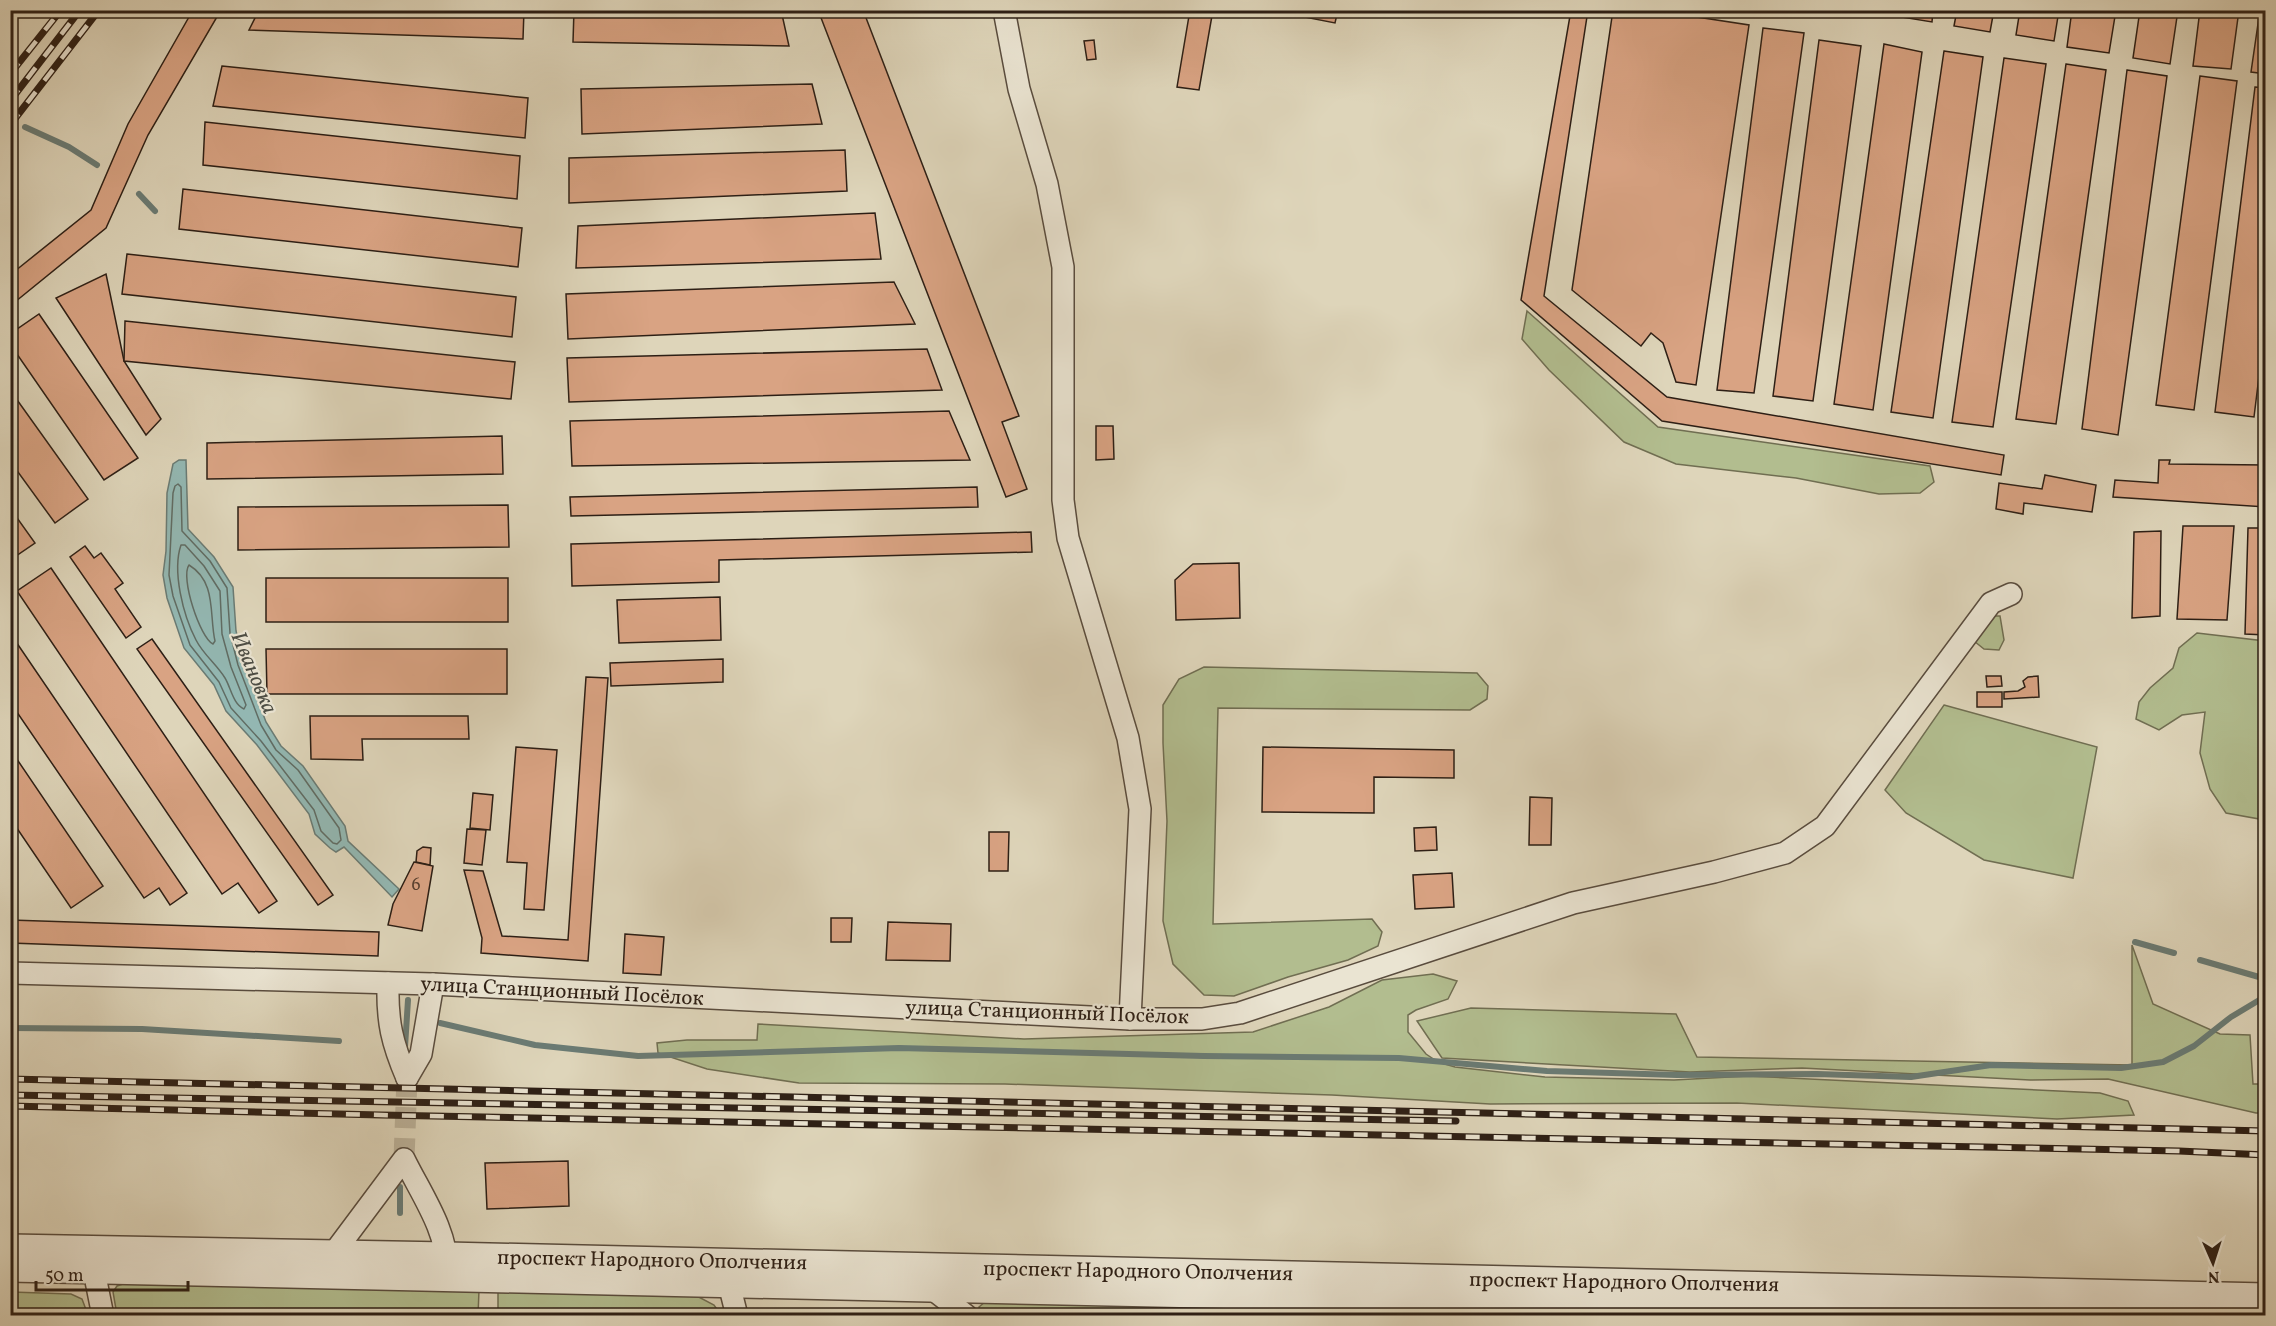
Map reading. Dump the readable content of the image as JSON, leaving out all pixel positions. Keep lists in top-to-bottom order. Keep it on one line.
{"streets":{"street":["улица Станционный Посёлок","проспект Народного Ополчения"]},"water":["Ивановка"],"house_numbers":["6"],"scale_bar":"50 m","north":"bottom"}
